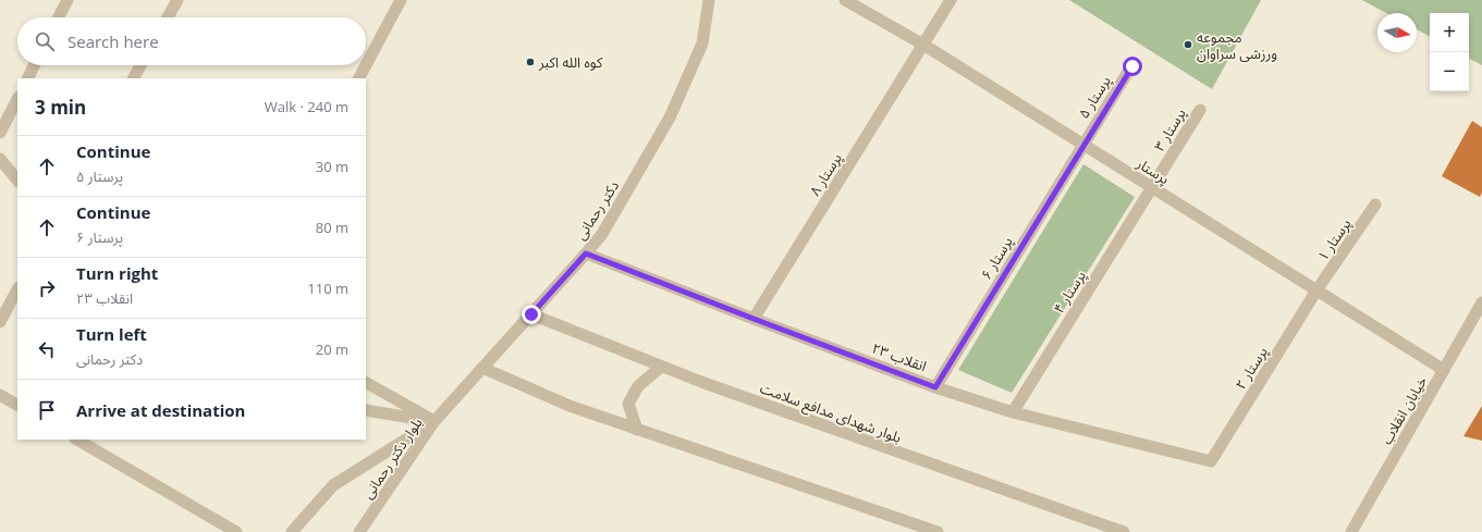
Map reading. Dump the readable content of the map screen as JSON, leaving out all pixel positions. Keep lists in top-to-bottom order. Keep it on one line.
{"streets":{"street":["پرستار ۵","پرستار ۳","پرستار","پرستار ۸","دکتر رحمانی","پرستار ۱","پرستار ۶","پرستار ۴","انقلاب ۲۳","پرستار ۲","خیابان انقلاب","بلوار شهدای مدافع سلامت","بلوار دکتر رحمانی"]},"crossings":[["پرستار ۵","پرستار"],["پرستار ۵","پرستار ۶"],["پرستار ۳","پرستار"],["پرستار ۳","پرستار ۴"],["پرستار","پرستار ۸"],["پرستار","پرستار ۱"],["پرستار","پرستار ۶"],["پرستار","پرستار ۴"],["پرستار","پرستار ۲"],["پرستار","خیابان انقلاب"],["پرستار ۸","انقلاب ۲۳"],["دکتر رحمانی","انقلاب ۲۳"],["دکتر رحمانی","بلوار شهدای مدافع سلامت"],["دکتر رحمانی","بلوار دکتر رحمانی"],["پرستار ۱","پرستار ۲"],["پرستار ۶","انقلاب ۲۳"],["پرستار ۴","انقلاب ۲۳"],["انقلاب ۲۳","پرستار ۲"]],"places":["مجموعه ورزشی سراوان","کوه الله اکبر"],"north":"right","page":{"map_buttons":["+","−"],"search":"Search here","heading":["3 min","Walk · 240 m"],"list":[["Continue","پرستار ۵","30 m"],["Continue","پرستار ۶","80 m"],["Turn right","انقلاب ۲۳","110 m"],["Turn left","دکتر رحمانی","20 m"],"Arrive at destination"]}}
